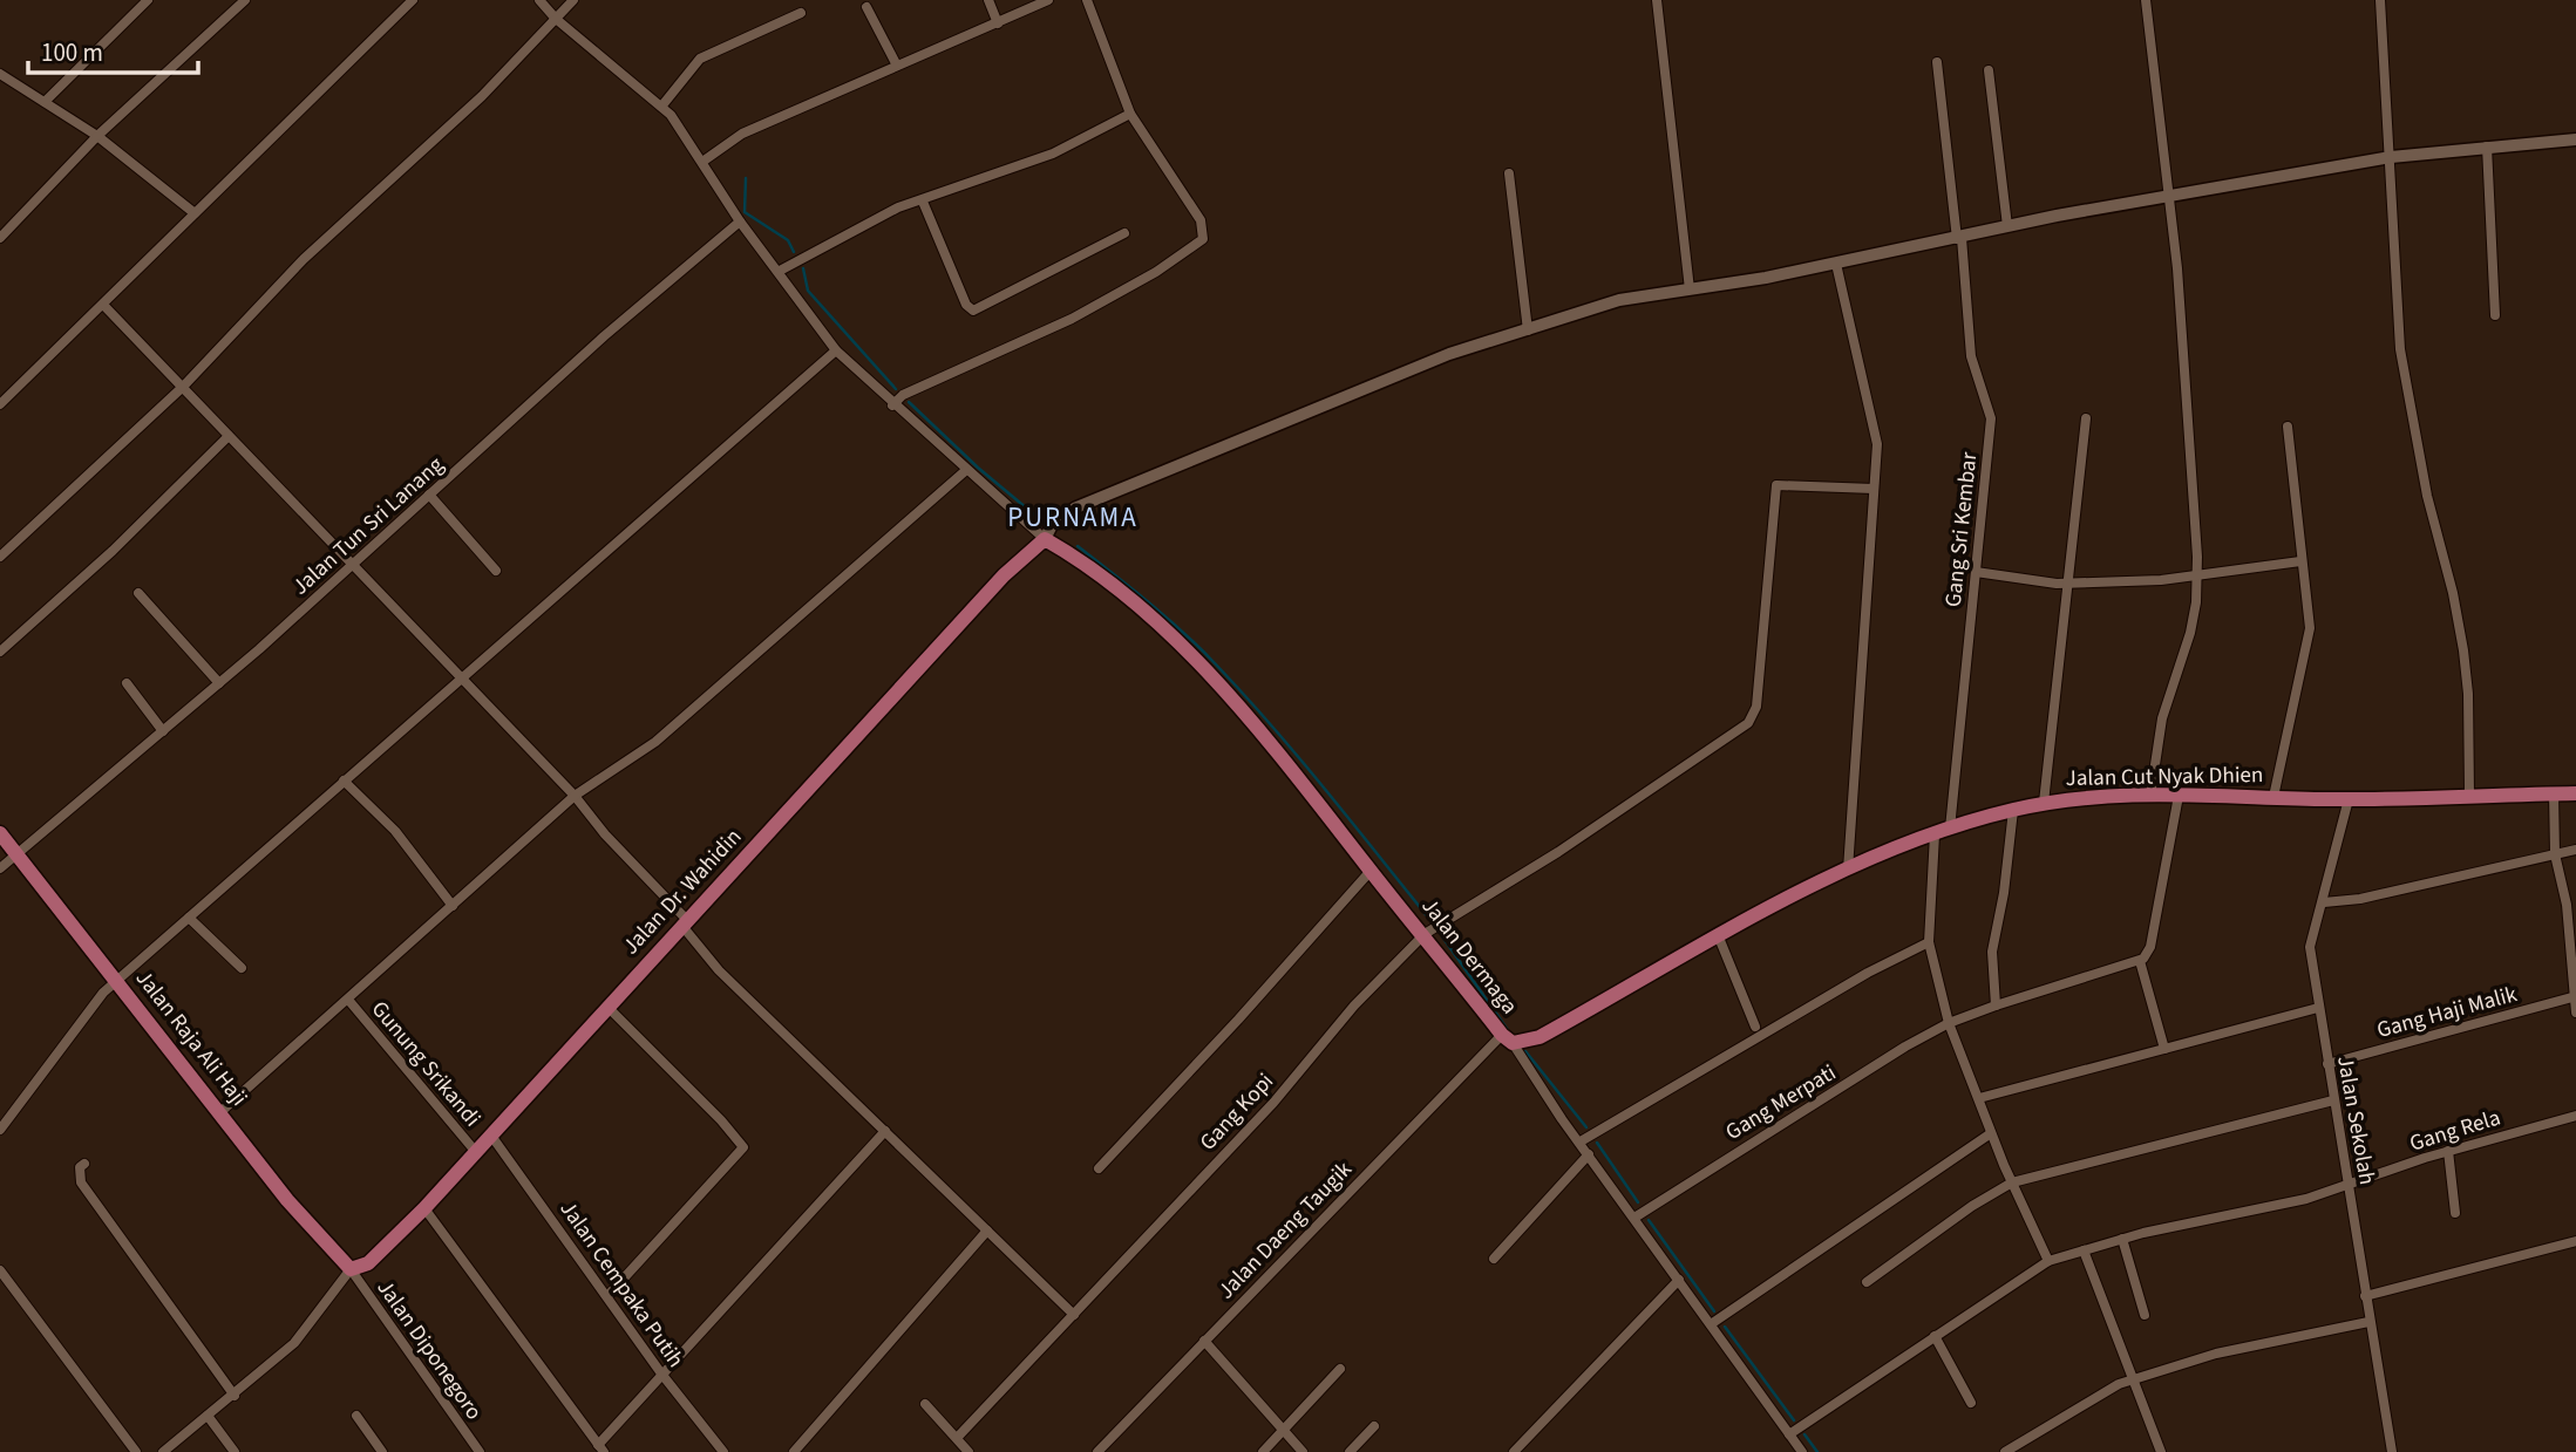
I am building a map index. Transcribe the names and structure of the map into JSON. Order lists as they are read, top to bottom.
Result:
{
  "streets": {
    "main road": [
      "Jalan Cut Nyak Dhien",
      "Jalan Dr. Wahidin",
      "Jalan Dermaga",
      "Jalan Raja Ali Haji"
    ],
    "street": [
      "Jalan Tun Sri Lanang",
      "Gang Sri Kembar",
      "Gang Haji Malik",
      "Gunung Srikandi",
      "Gang Merpati",
      "Gang Kopi",
      "Jalan Sekolah",
      "Gang Rela",
      "Jalan Daeng Taugik",
      "Jalan Cempaka Putih",
      "Jalan Diponegoro"
    ]
  },
  "crossings": [
    ["Jalan Tun Sri Lanang", "Jalan Raja Ali Haji"],
    ["Gang Sri Kembar", "Jalan Cut Nyak Dhien"],
    ["Gang Sri Kembar", "Gang Merpati"],
    ["Gang Sri Kembar", "Gang Rela"],
    ["Jalan Cut Nyak Dhien", "Jalan Dermaga"],
    ["Jalan Cut Nyak Dhien", "Jalan Sekolah"],
    ["Jalan Cut Nyak Dhien", "Jalan Daeng Taugik"],
    ["Jalan Dr. Wahidin", "Jalan Dermaga"],
    ["Jalan Dr. Wahidin", "Jalan Raja Ali Haji"],
    ["Jalan Dr. Wahidin", "Gunung Srikandi"],
    ["Jalan Dr. Wahidin", "Jalan Cempaka Putih"],
    ["Jalan Dr. Wahidin", "Jalan Diponegoro"],
    ["Jalan Dermaga", "Gang Merpati"],
    ["Jalan Dermaga", "Gang Kopi"],
    ["Jalan Dermaga", "Gang Rela"],
    ["Jalan Dermaga", "Jalan Daeng Taugik"],
    ["Gang Haji Malik", "Jalan Sekolah"],
    ["Jalan Raja Ali Haji", "Jalan Diponegoro"],
    ["Jalan Sekolah", "Gang Rela"]
  ],
  "districts": ["PURNAMA"],
  "scale_bar": "100 m"
}
